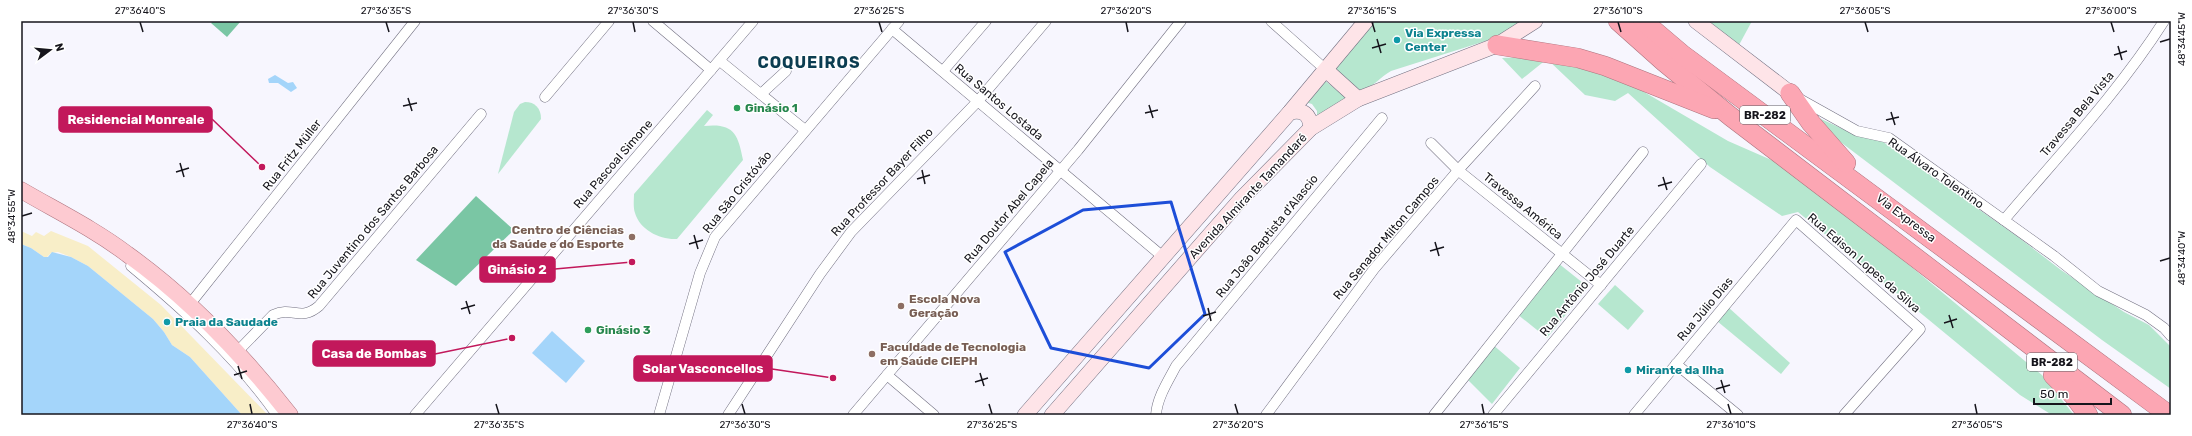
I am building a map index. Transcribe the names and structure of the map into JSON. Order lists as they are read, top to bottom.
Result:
{
  "streets": {
    "highway": ["BR-282", "Via Expressa"],
    "main road": ["Rua Álvaro Tolentino", "Avenida Almirante Tamandaré"],
    "street": [
      "Rua Santos Lostada",
      "Travessa Bela Vista",
      "Rua Fritz Müller",
      "Rua Pascoal Simone",
      "Rua Professor Bayer Filho",
      "Rua São Cristóvão",
      "Travessa América",
      "Rua Doutor Abel Capela",
      "Rua Juventino dos Santos Barbosa",
      "Rua João Baptista d'Alascio",
      "Rua Senador Milton Campos",
      "Rua Edison Lopes da Silva",
      "Rua Antônio José Duarte",
      "Rua Júlio Dias"
    ]
  },
  "crossings": [
    ["Rua Santos Lostada", "Rua Professor Bayer Filho"],
    ["Rua Santos Lostada", "Rua São Cristóvão"],
    ["Rua Santos Lostada", "Avenida Almirante Tamandaré"],
    ["Rua Santos Lostada", "Rua Doutor Abel Capela"],
    ["Travessa Bela Vista", "Rua Álvaro Tolentino"],
    ["Travessa América", "Rua Senador Milton Campos"],
    ["Travessa América", "Rua Antônio José Duarte"],
    ["Rua Edison Lopes da Silva", "Rua Júlio Dias"]
  ],
  "districts": ["COQUEIROS"],
  "places": [
    "Via Expressa Center",
    "Ginásio 1",
    "Residencial Monreale",
    "Centro de Ciências da Saúde e do Esporte",
    "Ginásio 2",
    "Escola Nova Geração",
    "Praia da Saudade",
    "Ginásio 3",
    "Casa de Bombas",
    "Faculdade de Tecnologia em Saúde CIEPH",
    "Mirante da Ilha",
    "Solar Vasconcellos"
  ],
  "scale_bar": "50 m",
  "north": "right",
  "coordinates": [
    "27°36'40\"S",
    "27°36'35\"S",
    "27°36'30\"S",
    "27°36'25\"S",
    "27°36'20\"S",
    "27°36'15\"S",
    "27°36'10\"S",
    "27°36'05\"S",
    "27°36'00\"S",
    "48°34'45\"W",
    "48°34'55\"W",
    "48°34'40\"W"
  ]
}
